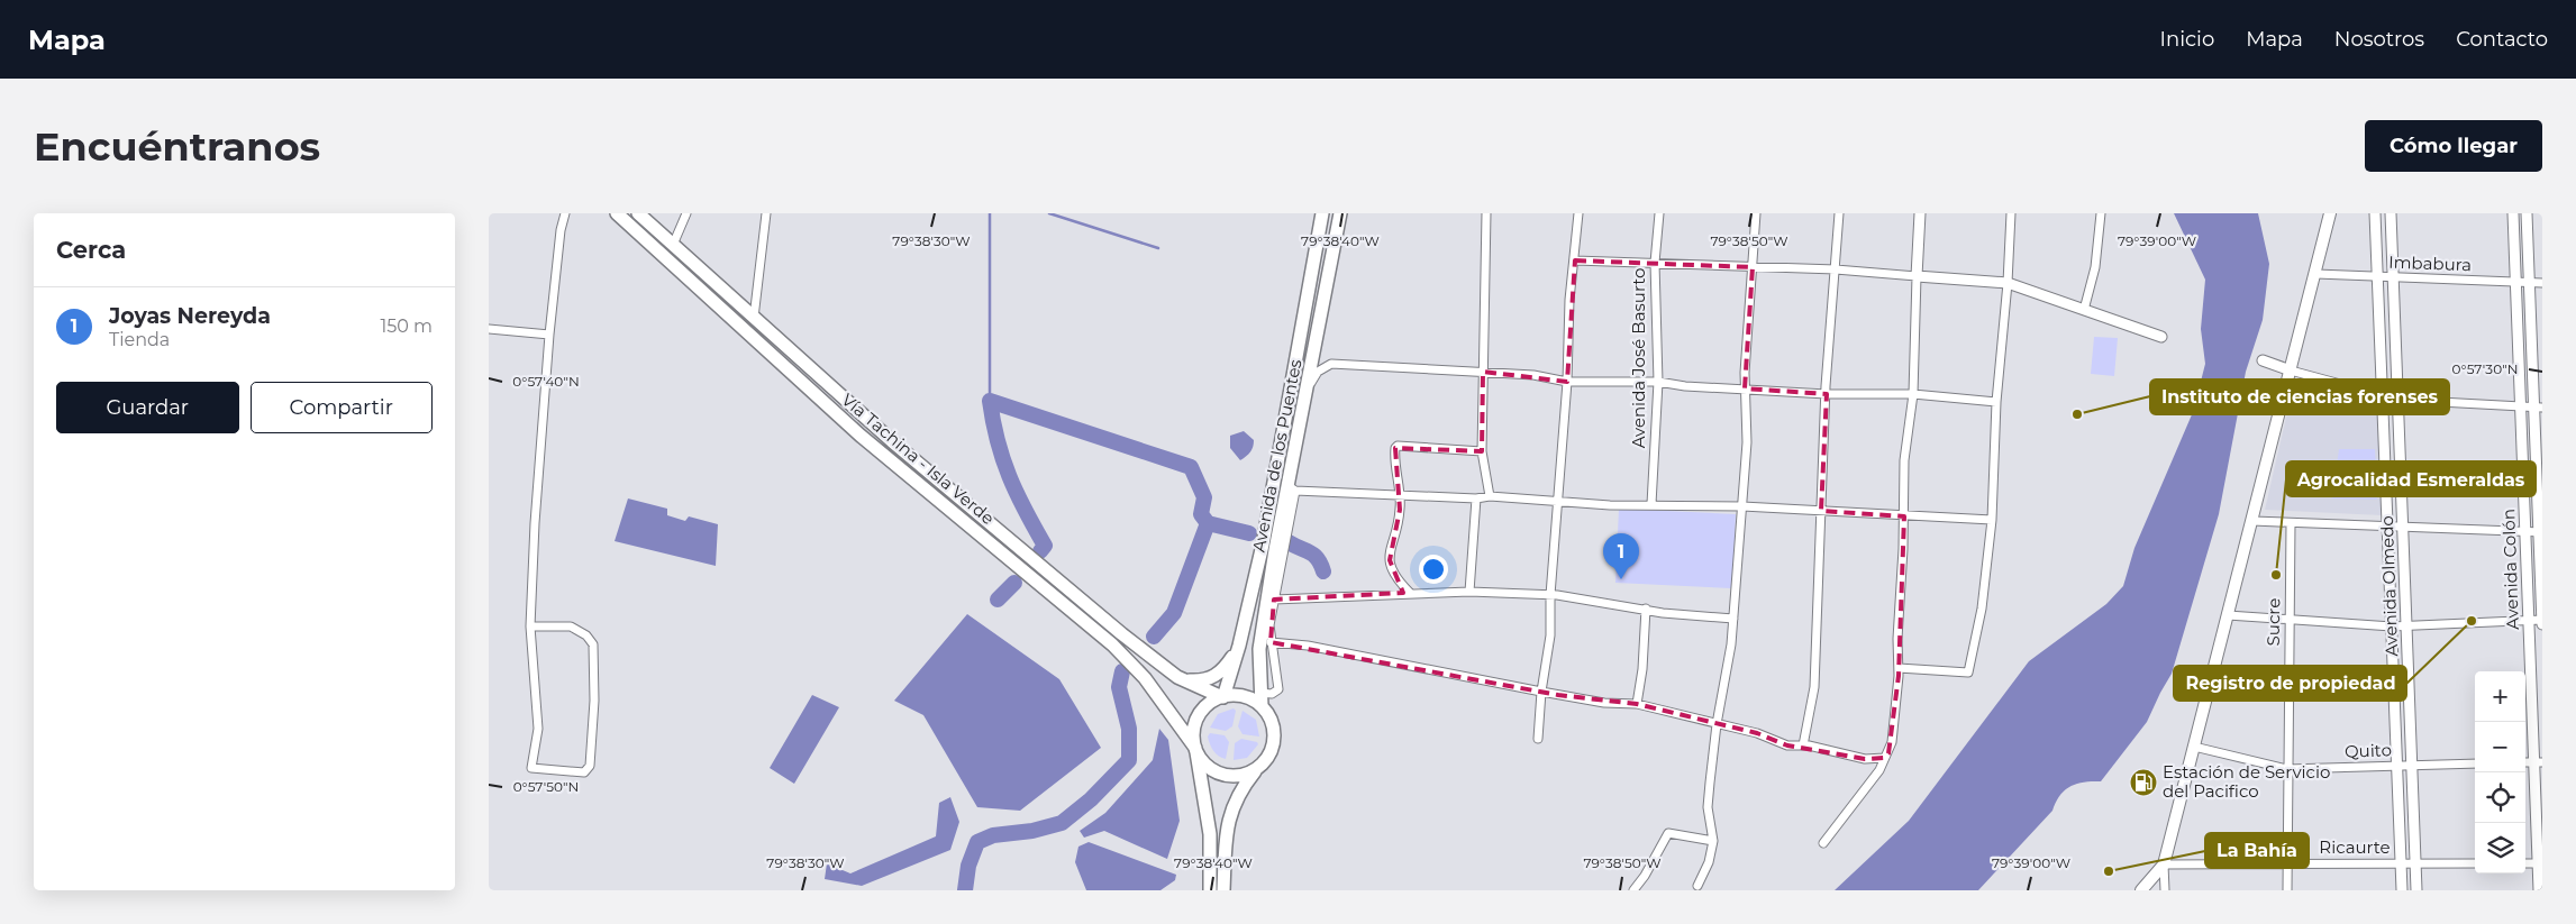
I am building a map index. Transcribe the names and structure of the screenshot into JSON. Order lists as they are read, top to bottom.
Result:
{
  "streets": {
    "main road": ["Avenida de los Puentes", "Vía Tachina - Isla Verde"],
    "street": [
      "Imbabura",
      "Avenida José Basurto",
      "Avenida Colón",
      "Avenida Olmedo",
      "Sucre",
      "Quito",
      "Ricaurte"
    ]
  },
  "crossings": [
    ["Imbabura", "Avenida Colón"],
    ["Imbabura", "Avenida Olmedo"],
    ["Avenida de los Puentes", "Vía Tachina - Isla Verde"],
    ["Avenida Olmedo", "Quito"],
    ["Avenida Olmedo", "Ricaurte"],
    ["Sucre", "Quito"],
    ["Sucre", "Ricaurte"]
  ],
  "places": {
    "other": [
      "Instituto de ciencias forenses",
      "Agrocalidad Esmeraldas",
      "Registro de propiedad",
      "La Bahía"
    ],
    "fuel station": ["Estación de Servicio del Pacifico"]
  },
  "page": {
    "header": "Mapa",
    "nav": [
      "Inicio",
      "Mapa",
      "Nosotros",
      "Contacto"
    ],
    "buttons": [
      "Cómo llegar",
      ["Guardar", "Compartir"]
    ],
    "title": "Encuéntranos",
    "heading": "Cerca",
    "list": [
      {
        "mark": "1",
        "name": "Joyas Nereyda",
        "note": "Tienda",
        "value": "150 m"
      }
    ],
    "pins": "1",
    "map_buttons": ["+", "−"]
  },
  "coordinates": [
    "79°38'30\"W",
    "79°38'40\"W",
    "79°38'50\"W",
    "79°39'00\"W",
    "0°57'30\"N",
    "0°57'40\"N",
    "0°57'50\"N"
  ]
}
